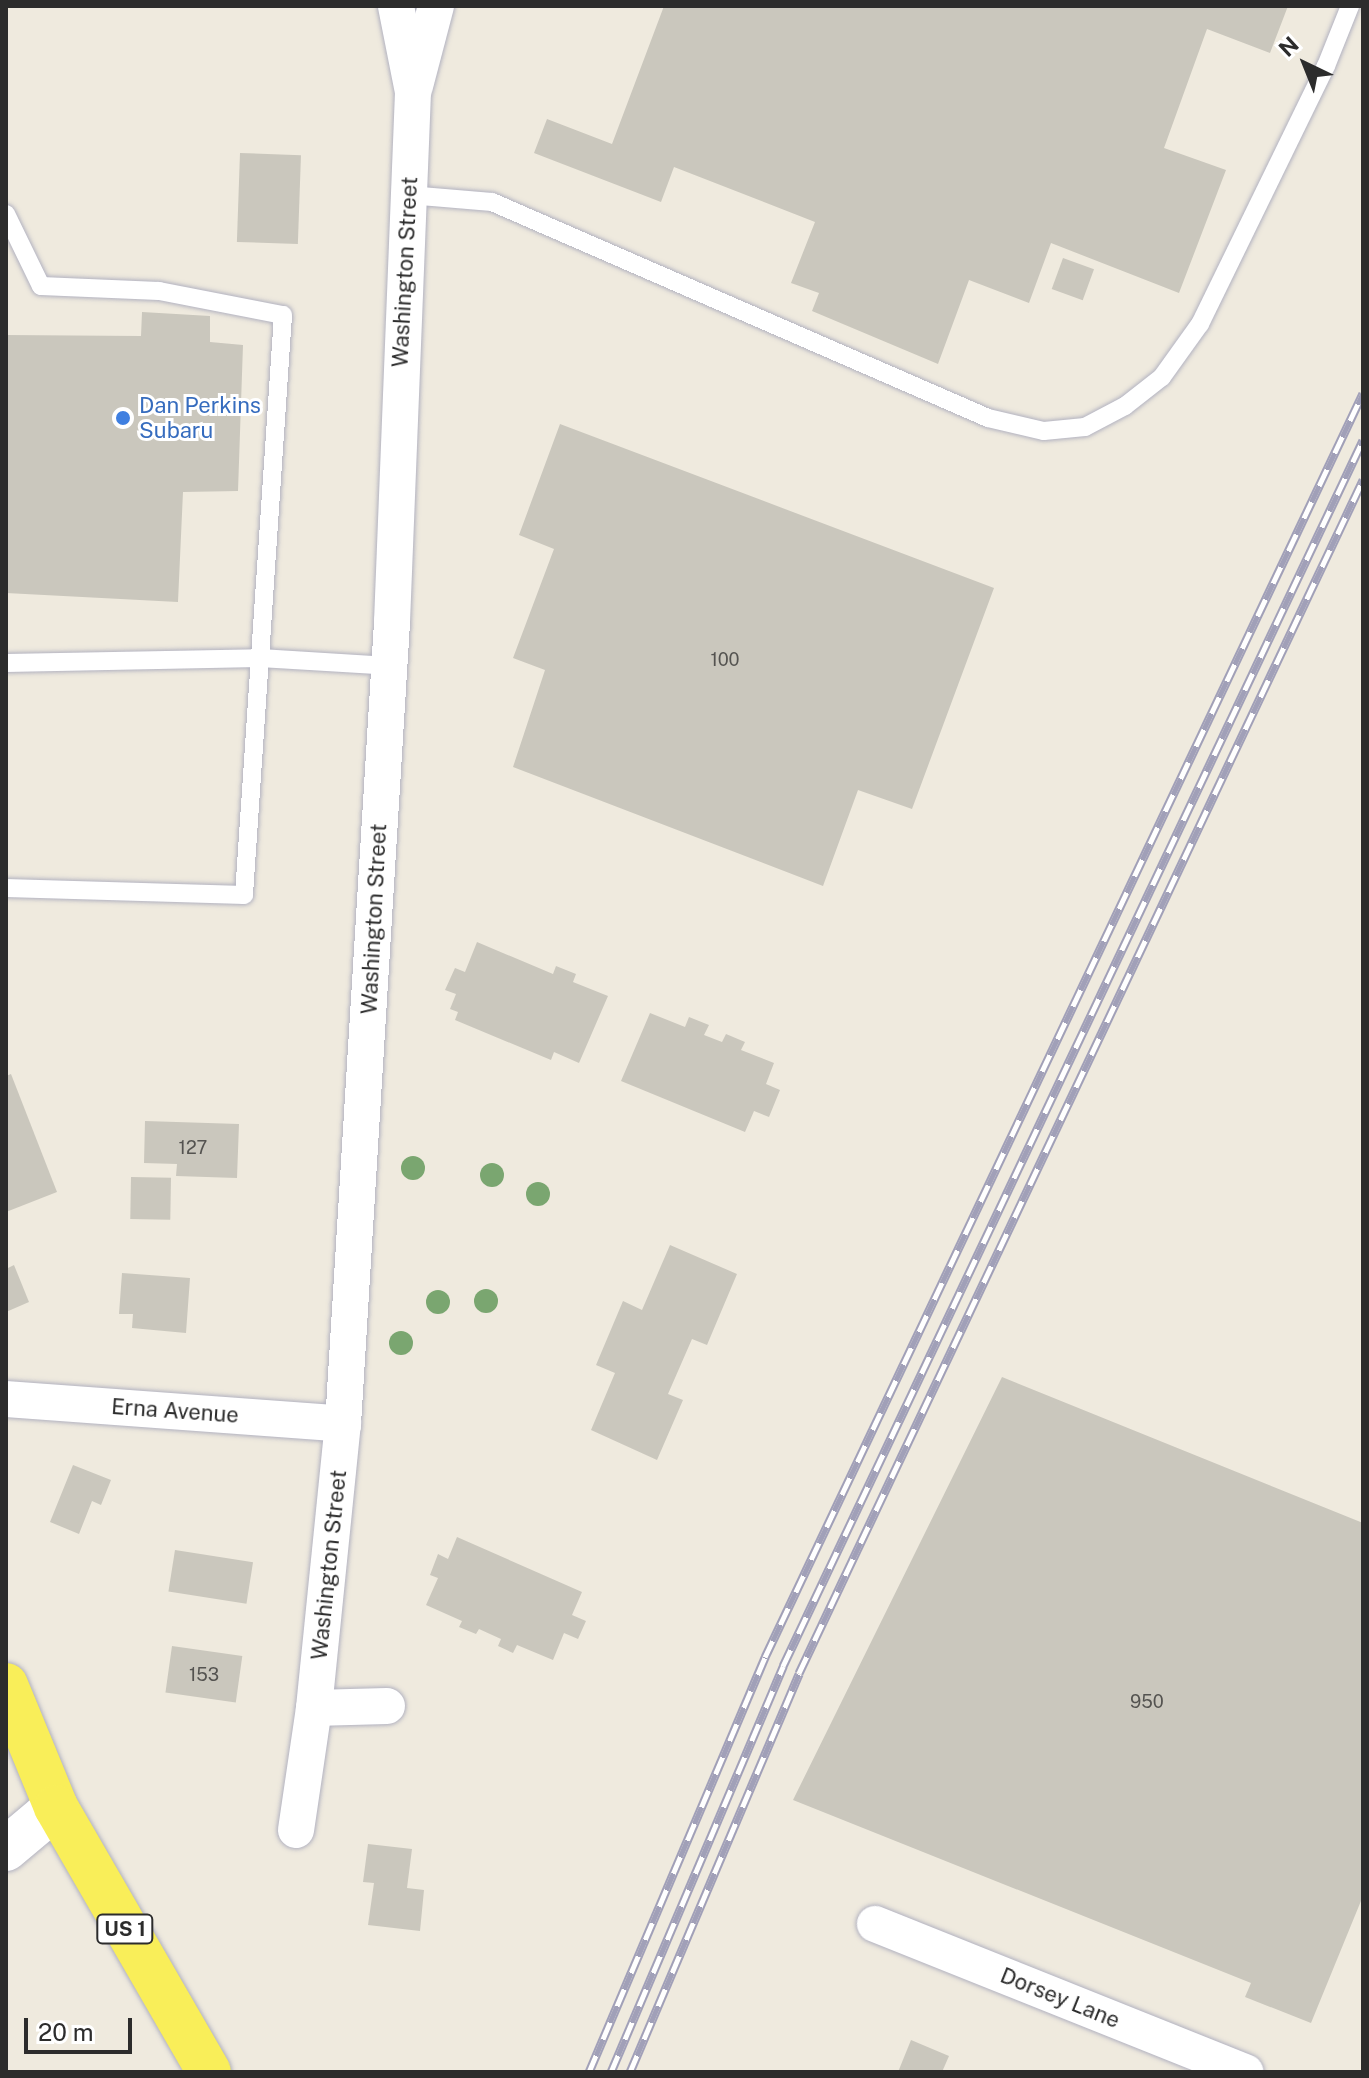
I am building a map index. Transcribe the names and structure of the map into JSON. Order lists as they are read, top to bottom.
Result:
{
  "streets": {
    "main road": ["US 1"],
    "street": ["Washington Street", "Erna Avenue", "Dorsey Lane"]
  },
  "crossings": [
    ["Washington Street", "Erna Avenue"]
  ],
  "places": ["Dan Perkins Subaru"],
  "house_numbers": [
    "100",
    "127",
    "153",
    "950"
  ],
  "scale_bar": "20 m",
  "north": "top left"
}
